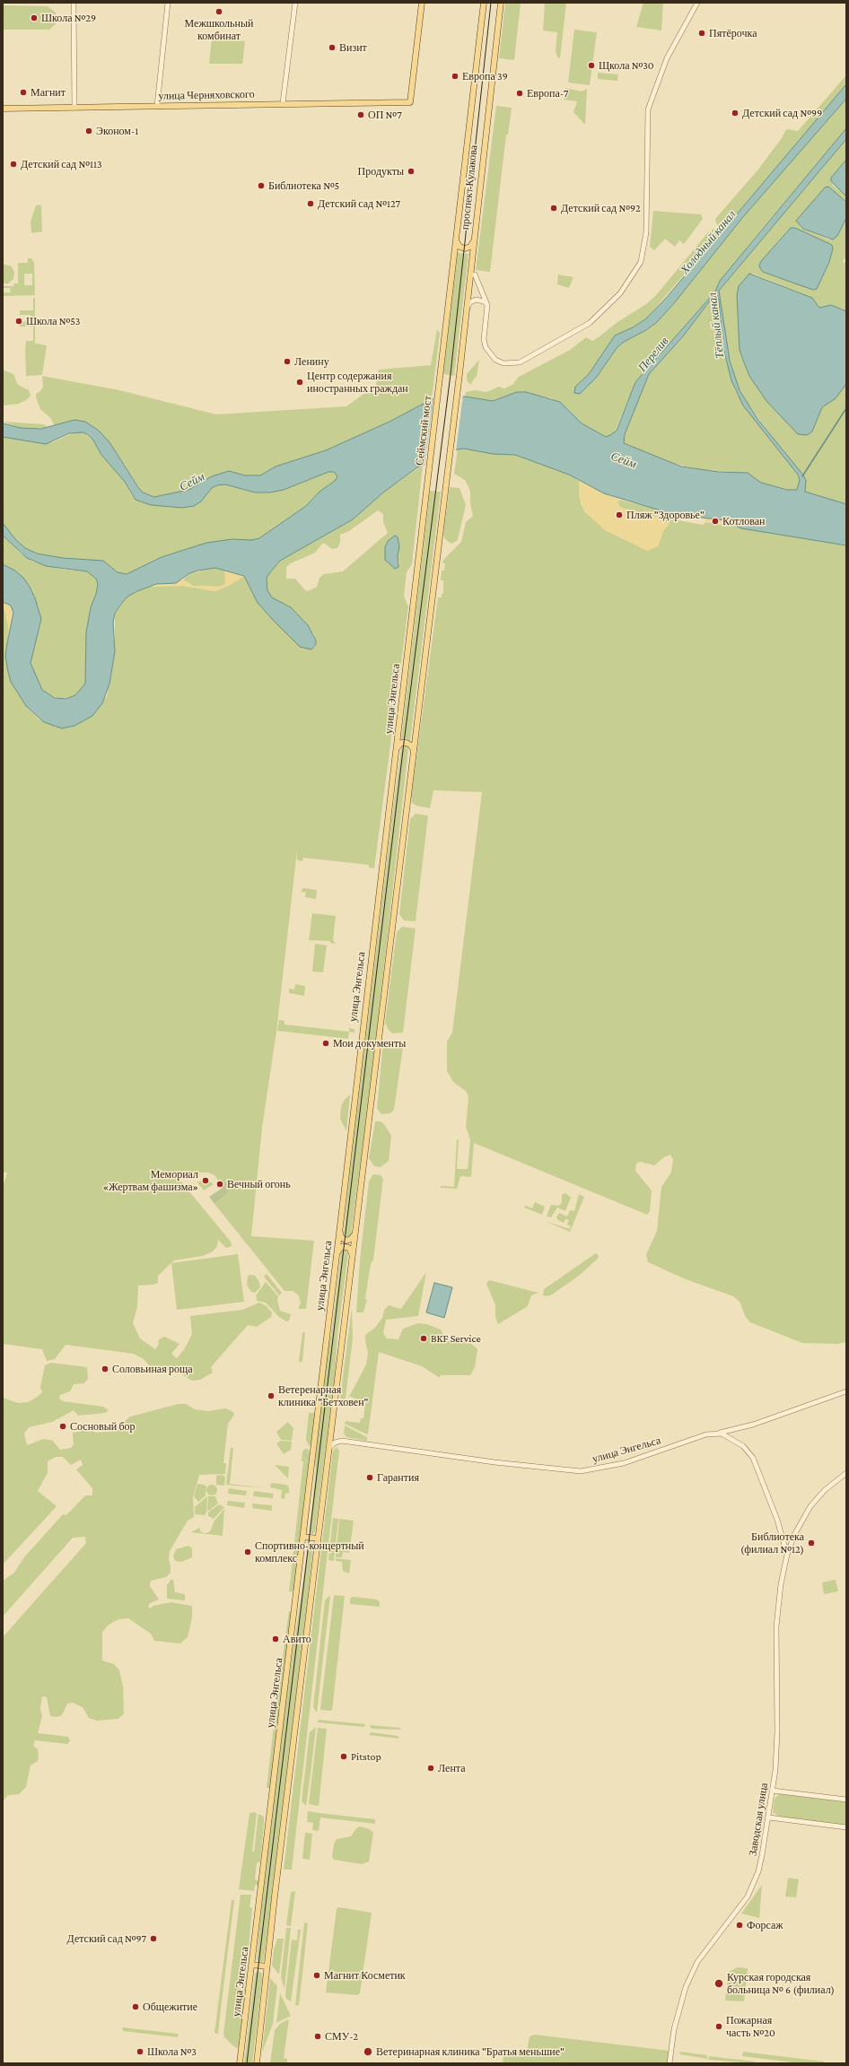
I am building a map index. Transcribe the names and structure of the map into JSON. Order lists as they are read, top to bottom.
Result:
{
  "streets": {
    "main road": [
      "улица Черняховского",
      "проспект Кулакова",
      "Сеймский мост",
      "улица Энгельса"
    ],
    "street": ["Заводская улица"]
  },
  "crossings": [
    ["проспект Кулакова", "Сеймский мост"],
    ["Сеймский мост", "улица Энгельса"],
    ["улица Энгельса", "Заводская улица"]
  ],
  "water": [
    "Холодный канал",
    "Тёплый канал",
    "Перелив",
    "Сейм"
  ],
  "places": [
    "Межшкольный комбинат",
    "Школа №29",
    "Пятёрочка",
    "Визит",
    "Щкола №30",
    "Европа 39",
    "Магнит",
    "Европа-7",
    "Детский сад №99",
    "ОП №7",
    "Эконом-1",
    "Детский сад №113",
    "Продукты",
    "Библиотека №5",
    "Детский сад №127",
    "Детский сад №92",
    "Школа №53",
    "Ленину",
    "Центр содержания иностранных граждан",
    "Пляж \"Здоровье\"",
    "Котлован",
    "Мои документы",
    "Мемориал «Жертвам фашизма»",
    "Вечный огонь",
    "BKF Service",
    "Соловьиная роща",
    "Ветеренарная клиника \"Бетховен\"",
    "Сосновый бор",
    "Гарантия",
    "Библиотека (филиал №12)",
    "Спортивно-концертный комплекс",
    "Авито",
    "Pitstop",
    "Лента",
    "Форсаж",
    "Детский сад №97",
    "Магнит Косметик",
    "Курская городская больница № 6 (филиал)",
    "Общежитие",
    "Пожарная часть №20",
    "СМУ-2",
    "Школа №3",
    "Ветеринарная клиника \"Братья меньшие\""
  ]
}
